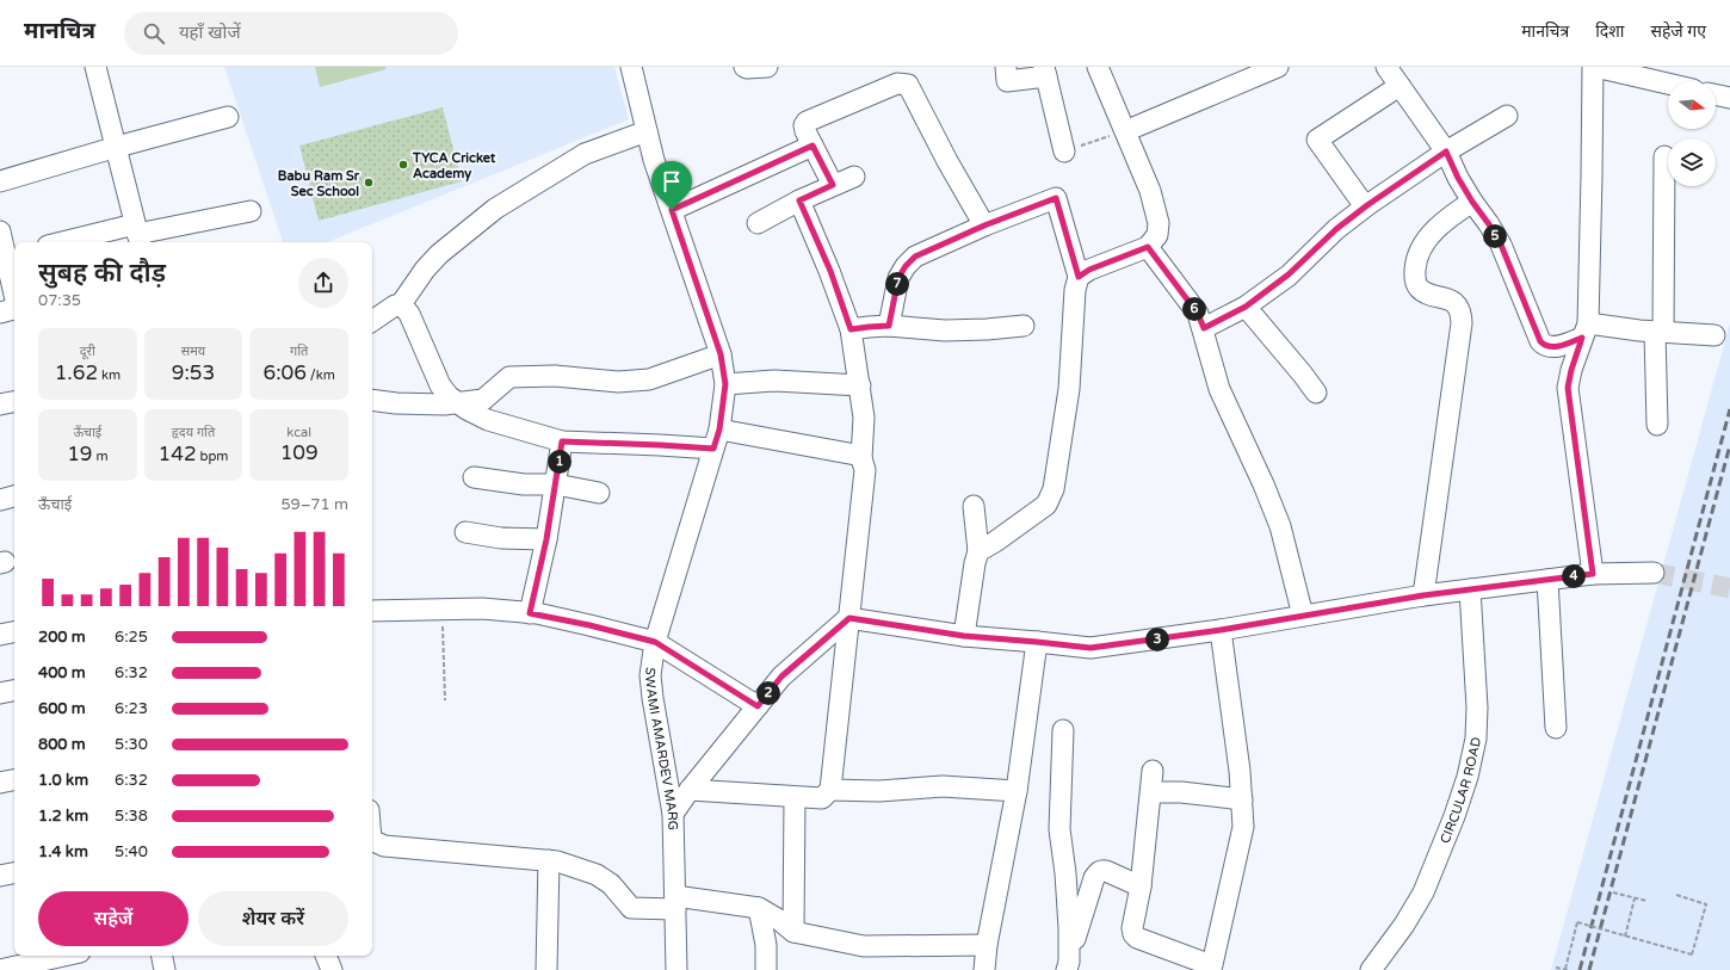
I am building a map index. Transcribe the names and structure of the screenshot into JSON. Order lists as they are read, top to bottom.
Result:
{
  "streets": {
    "street": ["SWAMI AMARDEV MARG", "CIRCULAR ROAD"]
  },
  "places": ["TYCA Cricket Academy", "Babu Ram Sr Sec School"],
  "north": "right",
  "page": {
    "header": "मानचित्र",
    "search": "यहाँ खोजें",
    "nav": ["मानचित्र", "दिशा", "सहेजे गए"],
    "pins": [
      "5",
      "7",
      "6",
      "1",
      "4",
      "3",
      "2"
    ],
    "heading": ["सुबह की दौड़", "07:35"],
    "stats": [
      ["दूरी", "1.62 km"],
      ["समय", "9:53"],
      ["गति", "6:06 /km"],
      ["ऊँचाई", "19 m"],
      ["हृदय गति", "142 bpm"],
      ["kcal", "109"]
    ],
    "chart": ["ऊँचाई", "59–71 m"],
    "list": [
      {
        "name": "200 m",
        "note": "6:25"
      },
      {
        "name": "400 m",
        "note": "6:32"
      },
      {
        "name": "600 m",
        "note": "6:23"
      },
      {
        "name": "800 m",
        "note": "5:30"
      },
      {
        "name": "1.0 km",
        "note": "6:32"
      },
      {
        "name": "1.2 km",
        "note": "5:38"
      },
      {
        "name": "1.4 km",
        "note": "5:40"
      }
    ],
    "buttons": ["सहेजें", "शेयर करें"]
  }
}
